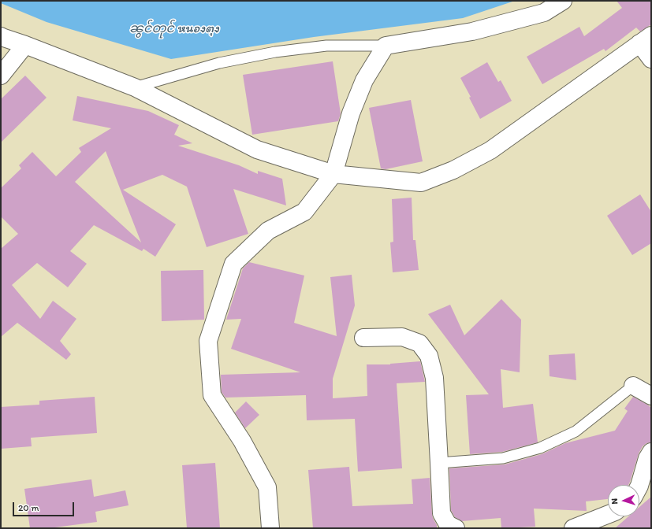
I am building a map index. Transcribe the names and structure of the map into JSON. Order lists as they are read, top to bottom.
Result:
{
  "water": ["ၼွင်တုင် หนองตุง"],
  "scale_bar": "20 m",
  "north": "left"
}
